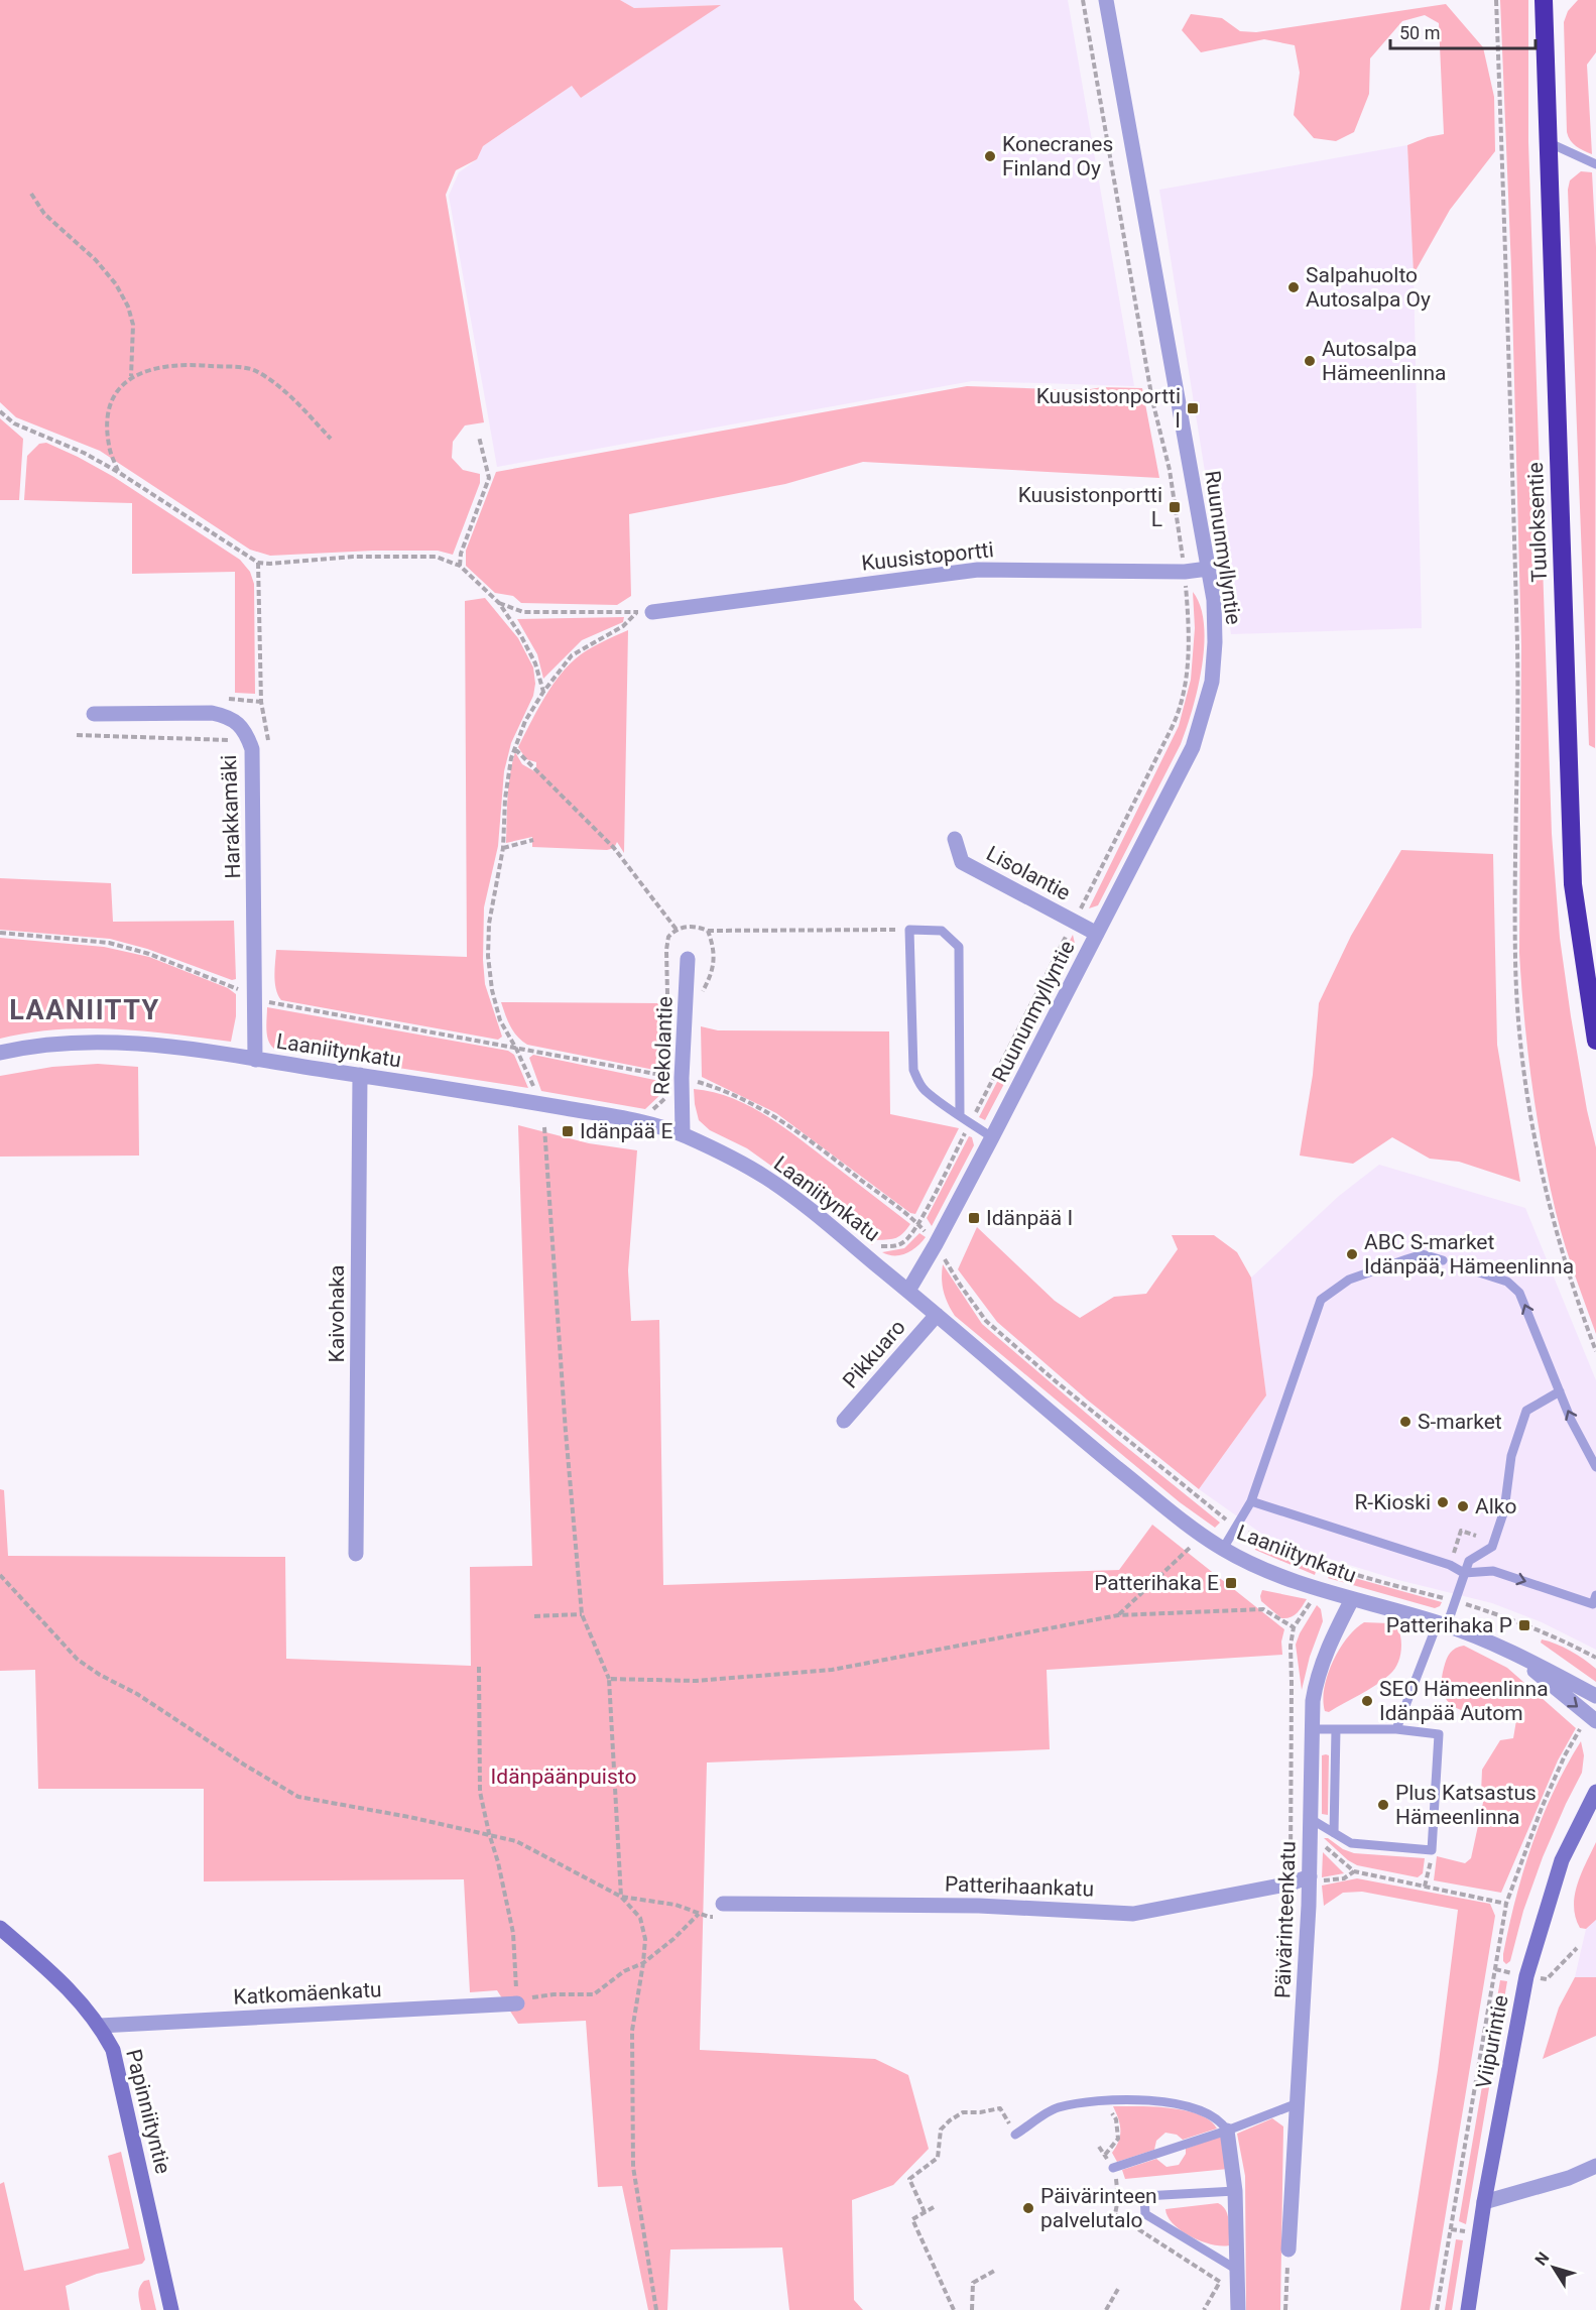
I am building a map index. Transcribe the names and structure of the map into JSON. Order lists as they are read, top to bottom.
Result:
{
  "streets": {
    "highway": ["Tuuloksentie"],
    "main road": ["Viipurintie", "Papinniityntie"],
    "street": [
      "Ruununmyllyntie",
      "Kuusistoportti",
      "Harakkamäki",
      "Lisolantie",
      "Rekolantie",
      "Laaniitynkatu",
      "Kaivohaka",
      "Pikkuaro",
      "Patterihaankatu",
      "Päivärinteenkatu",
      "Katkomäenkatu"
    ]
  },
  "crossings": [
    ["Ruununmyllyntie", "Kuusistoportti"],
    ["Ruununmyllyntie", "Lisolantie"],
    ["Ruununmyllyntie", "Laaniitynkatu"],
    ["Harakkamäki", "Laaniitynkatu"],
    ["Rekolantie", "Laaniitynkatu"],
    ["Laaniitynkatu", "Kaivohaka"],
    ["Laaniitynkatu", "Pikkuaro"],
    ["Laaniitynkatu", "Päivärinteenkatu"],
    ["Patterihaankatu", "Päivärinteenkatu"],
    ["Katkomäenkatu", "Papinniityntie"]
  ],
  "districts": ["LAANIITTY"],
  "parks": ["Idänpäänpuisto"],
  "places": {
    "other": [
      "Konecranes Finland Oy",
      "Salpahuolto Autosalpa Oy",
      "Autosalpa Hämeenlinna",
      "ABC S-market Idänpää, Hämeenlinna",
      "S-market",
      "R-Kioski",
      "Alko",
      "SEO Hämeenlinna Idänpää Autom",
      "Plus Katsastus Hämeenlinna",
      "Päivärinteen palvelutalo"
    ],
    "transit": [
      "Kuusistonportti I",
      "Kuusistonportti L",
      "Idänpää E",
      "Idänpää I",
      "Patterihaka E",
      "Patterihaka P"
    ]
  },
  "scale_bar": "50 m",
  "north": "top left"
}
